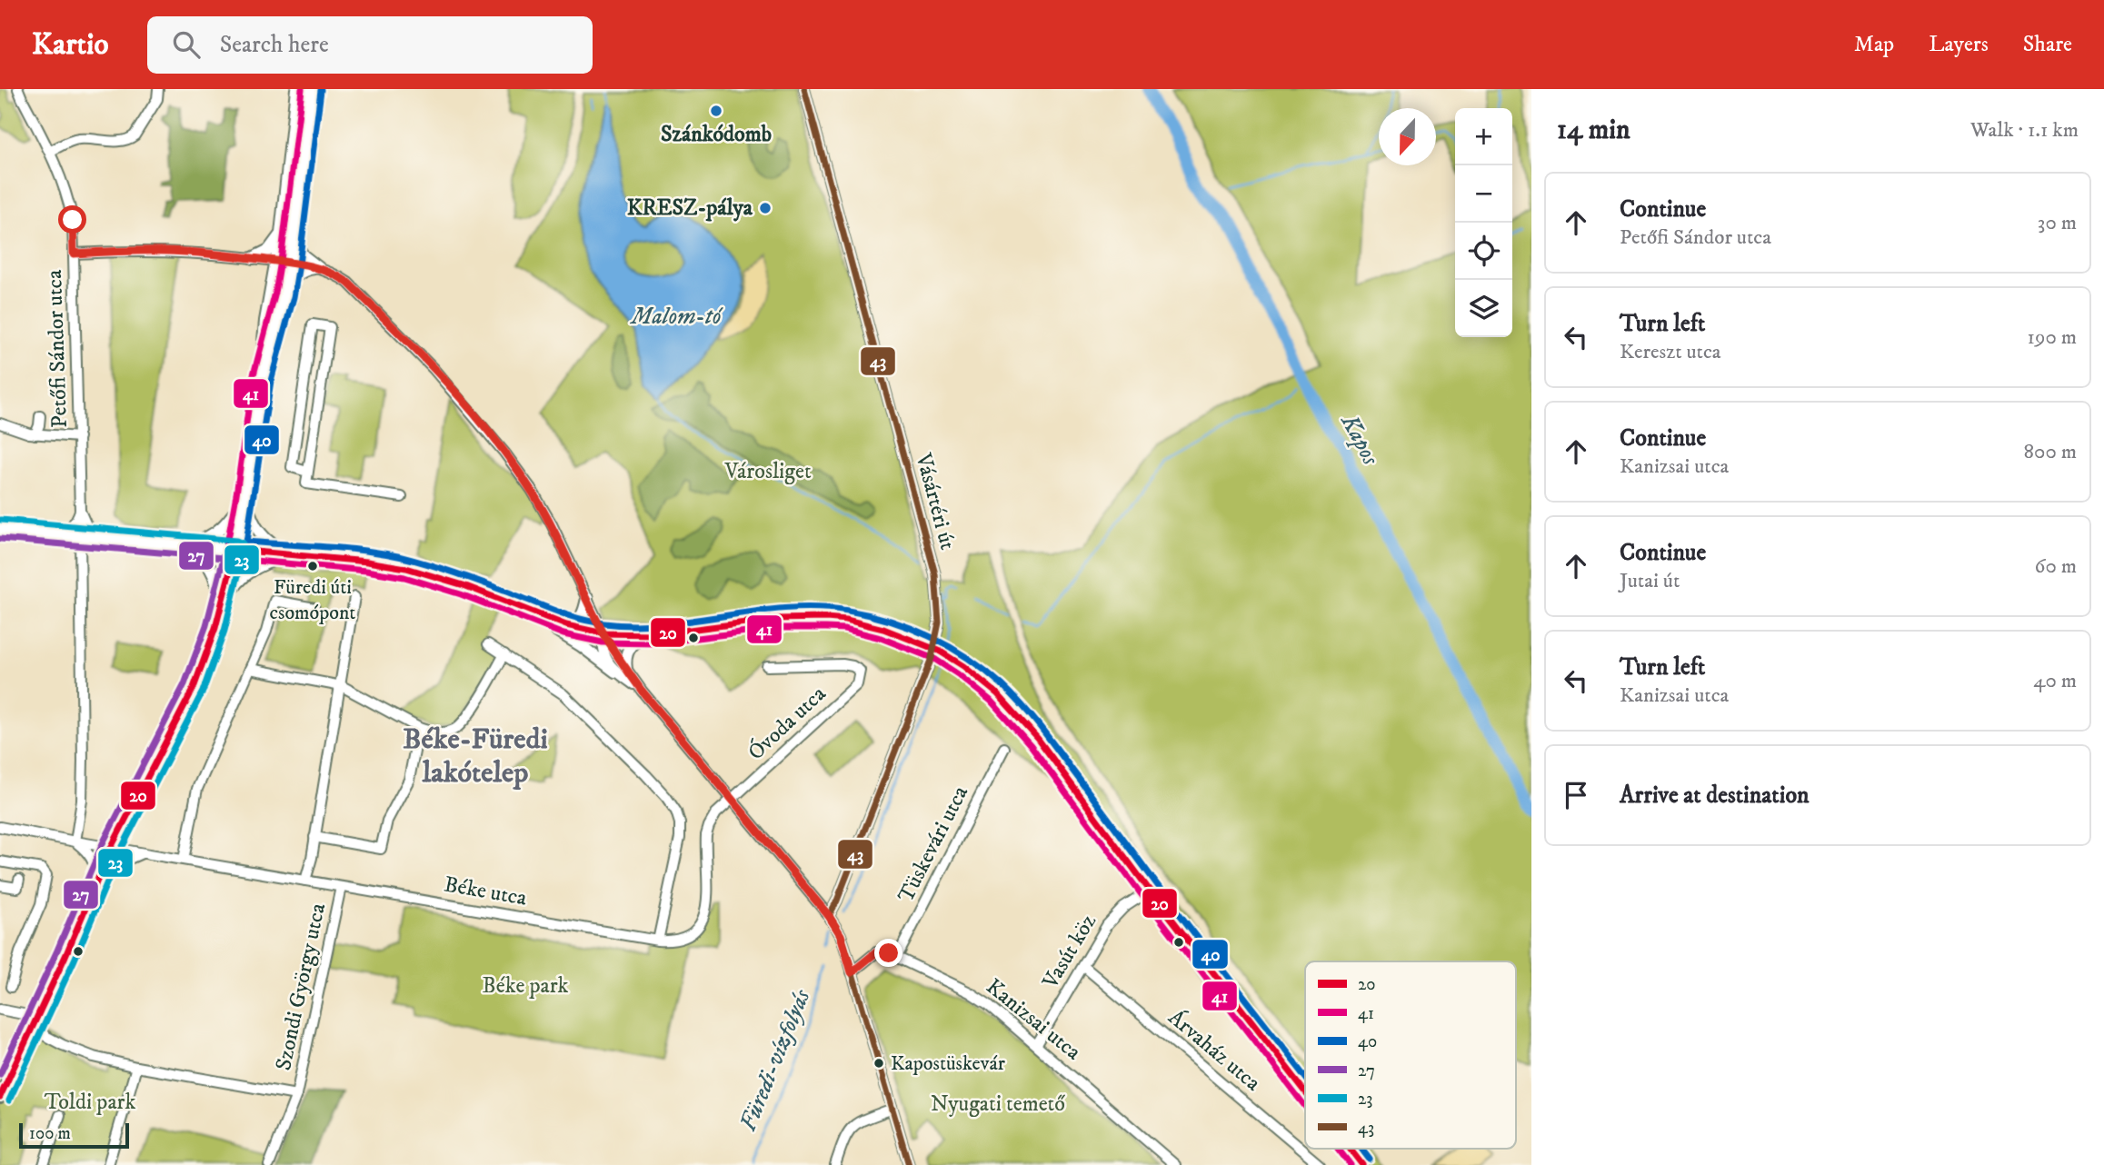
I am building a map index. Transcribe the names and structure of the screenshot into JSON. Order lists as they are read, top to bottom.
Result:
{
  "streets": {
    "street": [
      "Petőfi Sándor utca",
      "Vásártéri út",
      "Óvoda utca",
      "Tüskevári utca",
      "Béke utca",
      "Vasút köz",
      "Szondi György utca",
      "Kanizsai utca",
      "Árvaház utca"
    ]
  },
  "crossings": [
    ["Óvoda utca", "Béke utca"],
    ["Tüskevári utca", "Kanizsai utca"],
    ["Béke utca", "Szondi György utca"],
    ["Vasút köz", "Kanizsai utca"],
    ["Vasút köz", "Árvaház utca"]
  ],
  "districts": ["Béke-Füredi lakótelep"],
  "water": ["Malom-tó", "Kapos", "Füredi-vízfolyás"],
  "parks": [
    "Városliget",
    "Béke park",
    "Toldi park",
    "Nyugati temető"
  ],
  "places": [
    "Szánkódomb",
    "KRESZ-pálya",
    "Füredi úti csomópont",
    "Kapostüskevár"
  ],
  "lines": [
    "transit line 41",
    "transit line 43",
    "transit line 40",
    "transit line 23",
    "transit line 27",
    "transit line 20"
  ],
  "legend": [
    "20",
    "41",
    "40",
    "27",
    "23",
    "43"
  ],
  "scale_bar": "100 m",
  "north": "bottom",
  "page": {
    "header": "Kartio",
    "search": "Search here",
    "nav": ["Map", "Layers", "Share"],
    "heading": ["14 min", "Walk · 1.1 km"],
    "map_buttons": ["+", "−"],
    "list": [
      ["Continue", "Petőfi Sándor utca", "30 m"],
      ["Turn left", "Kereszt utca", "190 m"],
      ["Continue", "Kanizsai utca", "800 m"],
      ["Continue", "Jutai út", "60 m"],
      ["Turn left", "Kanizsai utca", "40 m"],
      "Arrive at destination"
    ],
    "scale": "100 m"
  }
}
